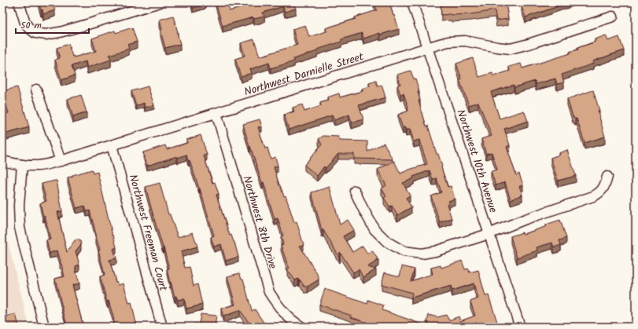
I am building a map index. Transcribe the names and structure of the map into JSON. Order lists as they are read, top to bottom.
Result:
{
  "streets": {
    "street": [
      "Northwest Darnielle Street",
      "Northwest 10th Avenue",
      "Northwest 8th Drive",
      "Northwest Freeman Court"
    ]
  },
  "crossings": [
    ["Northwest Darnielle Street", "Northwest 10th Avenue"],
    ["Northwest Darnielle Street", "Northwest 8th Drive"],
    ["Northwest Darnielle Street", "Northwest Freeman Court"]
  ],
  "scale_bar": "50 m"
}
